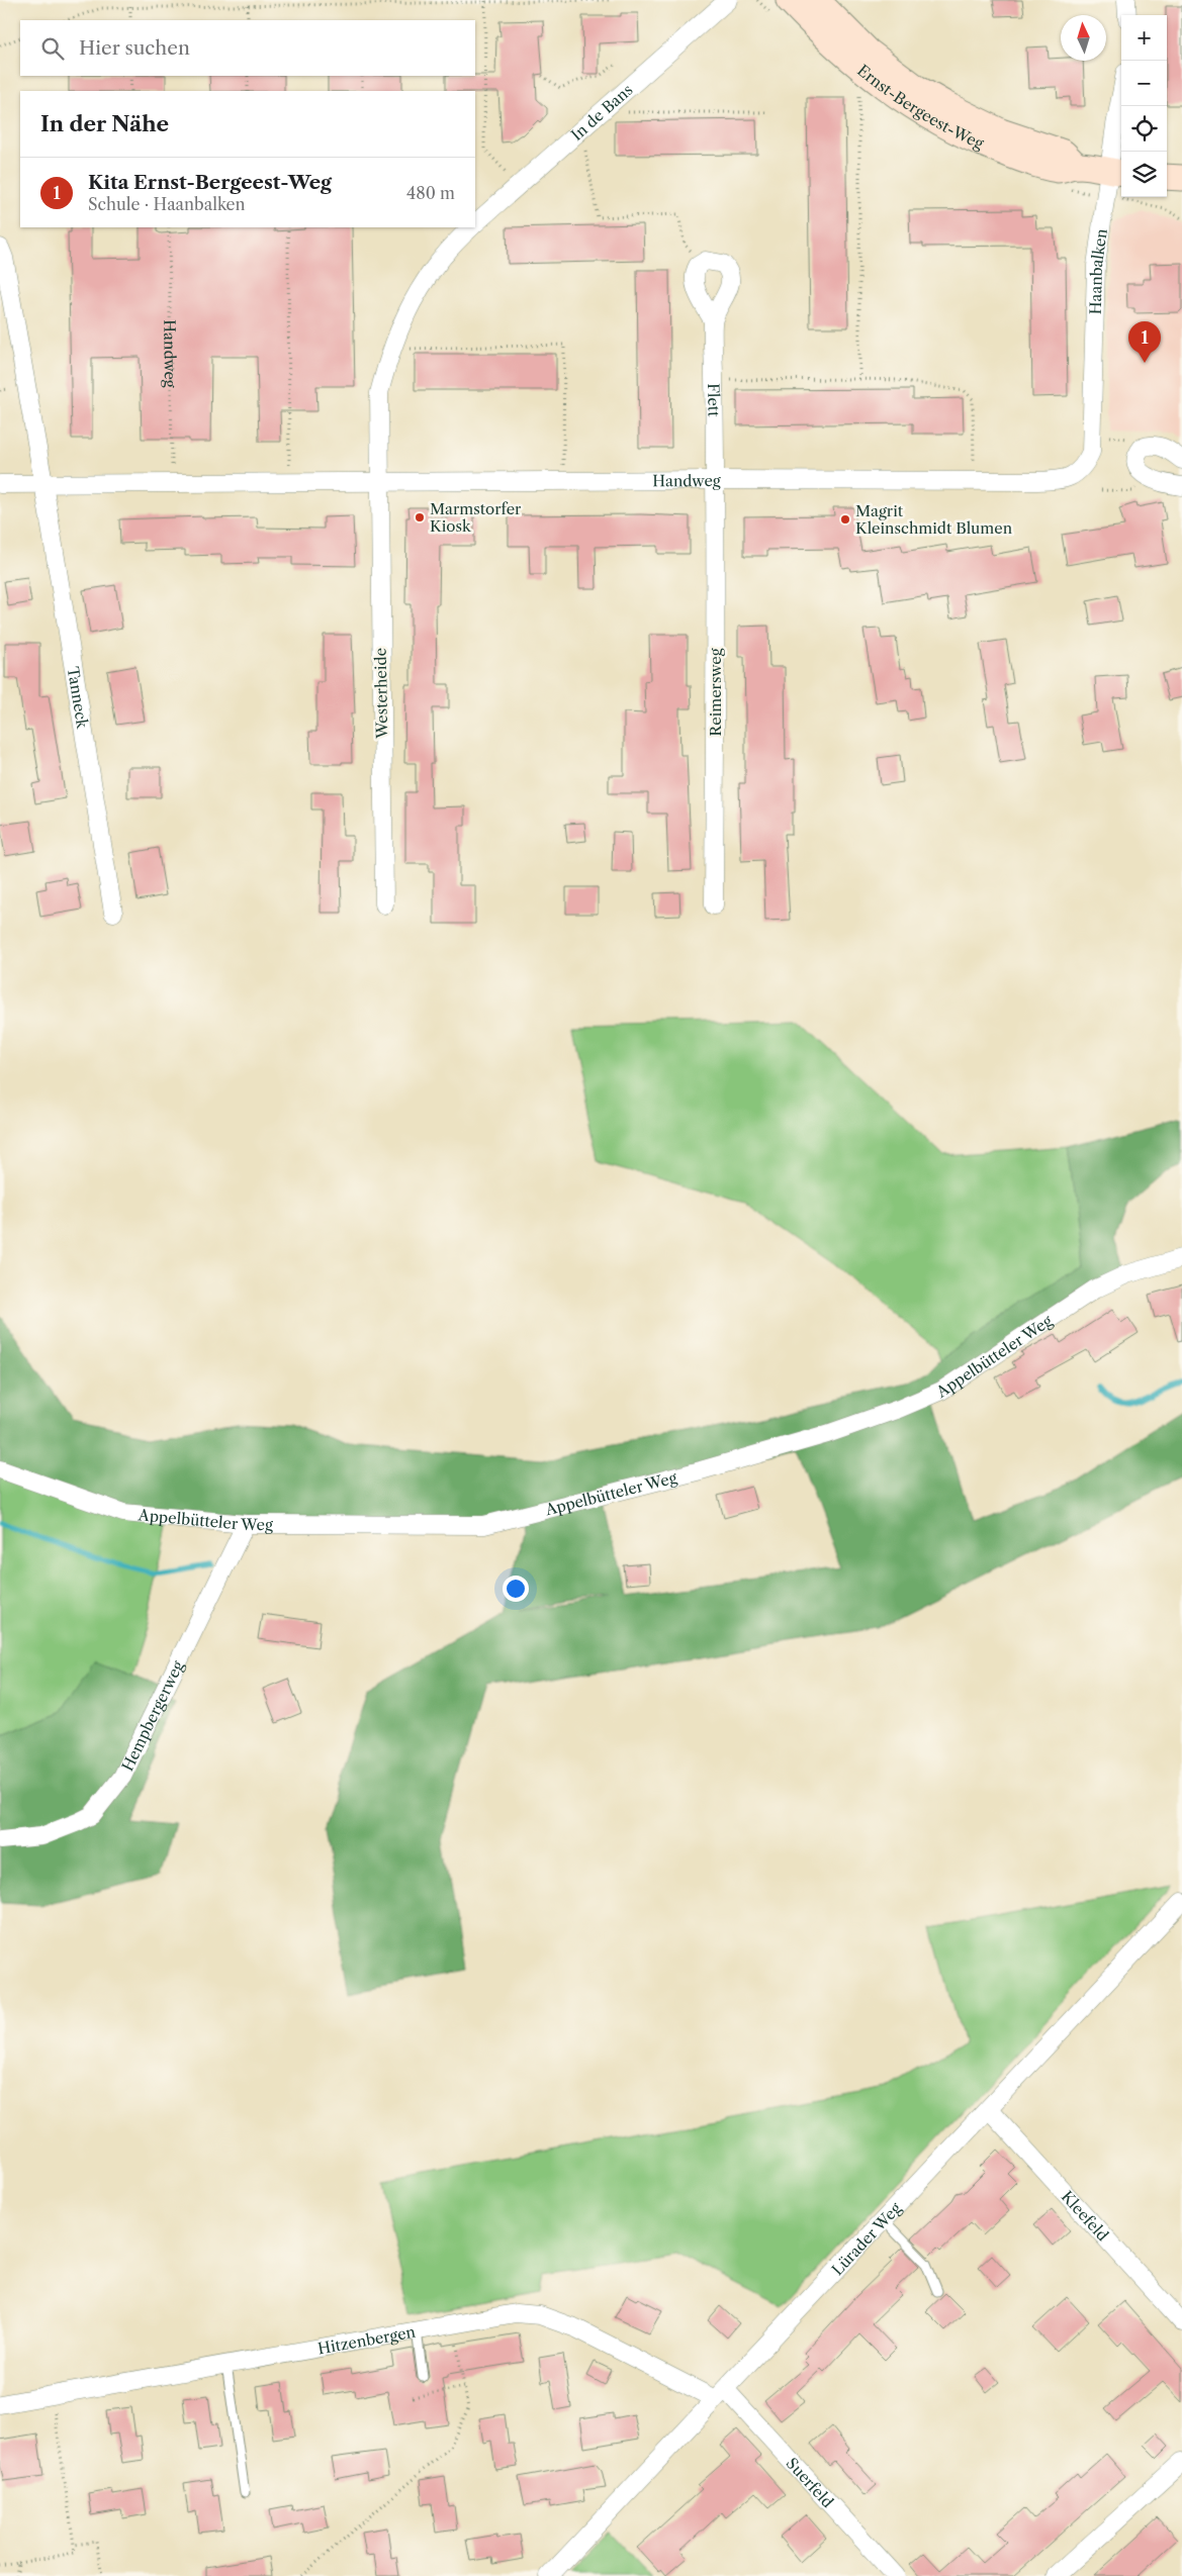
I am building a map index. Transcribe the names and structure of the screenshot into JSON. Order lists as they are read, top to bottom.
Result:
{
  "streets": {
    "street": [
      "Ernst-Bergeest-Weg",
      "In de Bans",
      "Haanbalken",
      "Handweg",
      "Flett",
      "Reimersweg",
      "Westerheide",
      "Tanneck",
      "Appelbütteler Weg",
      "Hempbergerweg",
      "Kleefeld",
      "Lürader Weg",
      "Hitzenbergen",
      "Suerfeld"
    ]
  },
  "crossings": [
    ["Ernst-Bergeest-Weg", "Haanbalken"],
    ["In de Bans", "Handweg"],
    ["In de Bans", "Westerheide"],
    ["Haanbalken", "Handweg"],
    ["Handweg", "Flett"],
    ["Handweg", "Reimersweg"],
    ["Handweg", "Westerheide"],
    ["Handweg", "Tanneck"],
    ["Flett", "Reimersweg"],
    ["Appelbütteler Weg", "Hempbergerweg"],
    ["Kleefeld", "Lürader Weg"],
    ["Lürader Weg", "Hitzenbergen"],
    ["Lürader Weg", "Suerfeld"],
    ["Hitzenbergen", "Suerfeld"]
  ],
  "places": ["Marmstorfer Kiosk", "Magrit Kleinschmidt Blumen"],
  "north": "top",
  "page": {
    "map_buttons": ["+", "−"],
    "search": "Hier suchen",
    "heading": "In der Nähe",
    "list": [
      {
        "mark": "1",
        "name": "Kita Ernst-Bergeest-Weg",
        "note": "Schule · Haanbalken",
        "value": "480 m"
      }
    ],
    "pins": "1"
  }
}
